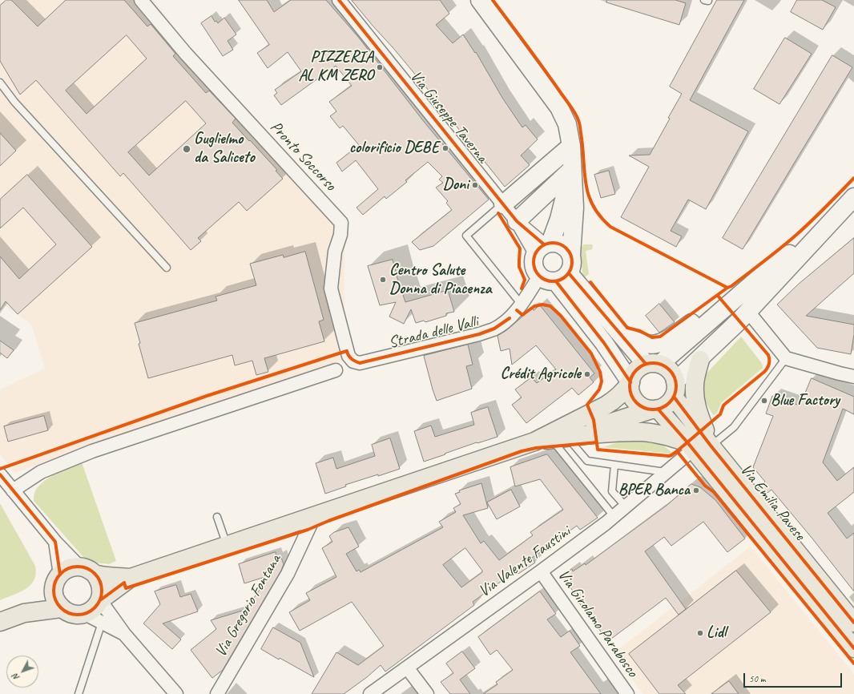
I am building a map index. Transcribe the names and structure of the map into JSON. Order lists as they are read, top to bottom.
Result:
{
  "streets": {
    "main road": ["Via Emilia Pavese"],
    "street": [
      "Via Giuseppe Taverna",
      "Pronto Soccorso",
      "Strada delle Valli",
      "Via Valente Faustini",
      "Via Gregorio Fontana",
      "Via Girolamo Parabosco"
    ]
  },
  "crossings": [
    ["Via Giuseppe Taverna", "Strada delle Valli"],
    ["Pronto Soccorso", "Strada delle Valli"],
    ["Via Emilia Pavese", "Via Valente Faustini"],
    ["Via Valente Faustini", "Via Girolamo Parabosco"]
  ],
  "places": [
    "PIZZERIA AL KM ZERO",
    "colorificio DEBE",
    "Guglielmo da Saliceto",
    "Doni",
    "Centro Salute Donna di Piacenza",
    "Crédit Agricole",
    "Blue Factory",
    "BPER Banca",
    "Lidl"
  ],
  "scale_bar": "50 m",
  "north": "bottom left"
}
